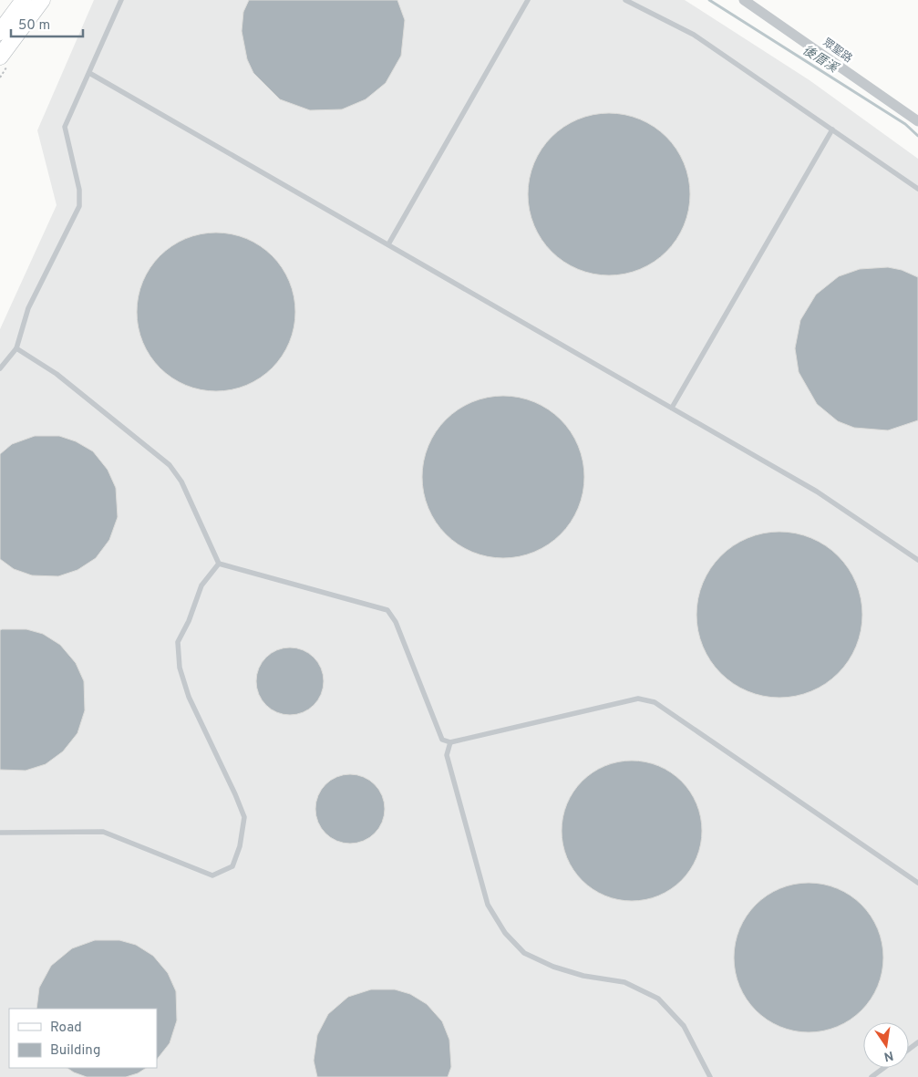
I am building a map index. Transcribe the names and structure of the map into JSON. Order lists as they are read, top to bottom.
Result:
{
  "streets": {
    "street": ["眾聖路"]
  },
  "water": ["後厝溪"],
  "legend": ["Road", "Building"],
  "scale_bar": "50 m",
  "north": "bottom"
}
